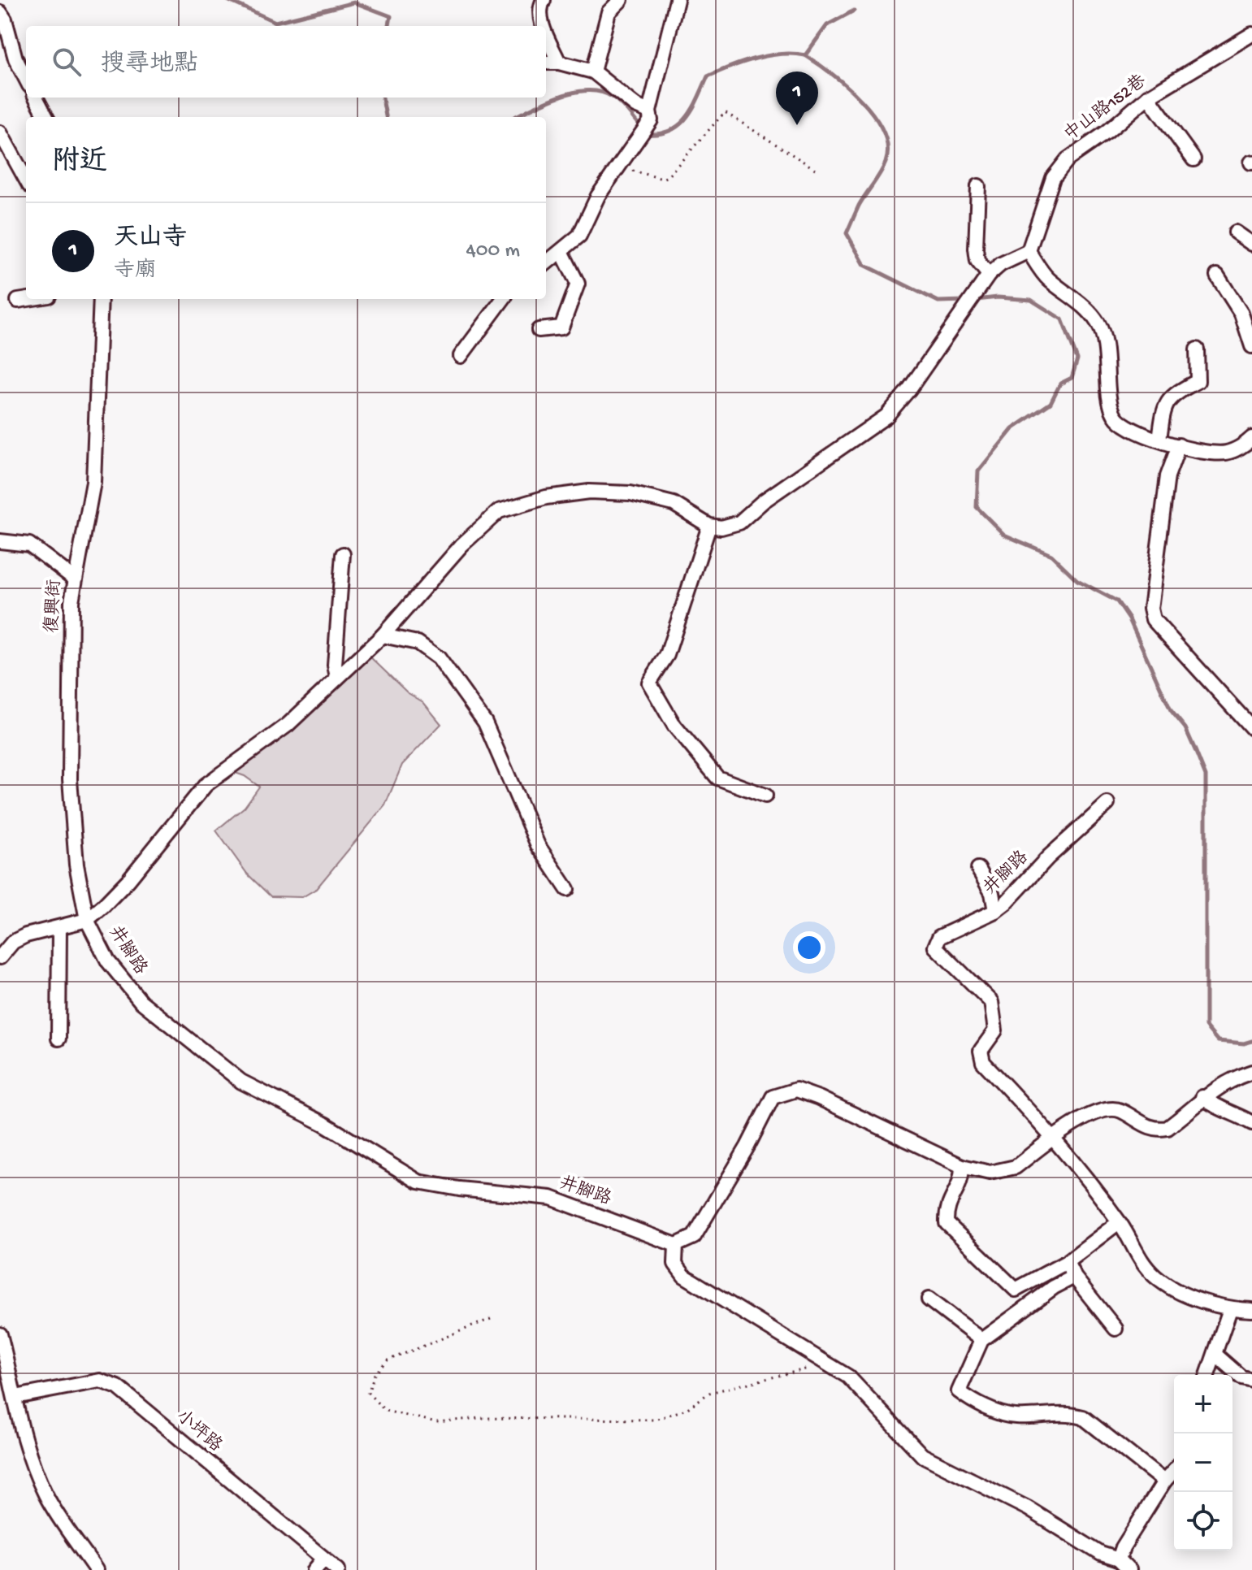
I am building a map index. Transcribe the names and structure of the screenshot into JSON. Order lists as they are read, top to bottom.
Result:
{
  "streets": {
    "street": [
      "中山路152巷",
      "復興街",
      "井腳路",
      "小坪路"
    ]
  },
  "crossings": [
    ["復興街", "井腳路"]
  ],
  "page": {
    "search": "搜尋地點",
    "pins": "1",
    "heading": "附近",
    "list": [
      {
        "mark": "1",
        "name": "天山寺",
        "note": "寺廟",
        "value": "400 m"
      }
    ],
    "map_buttons": ["+", "−"]
  }
}
